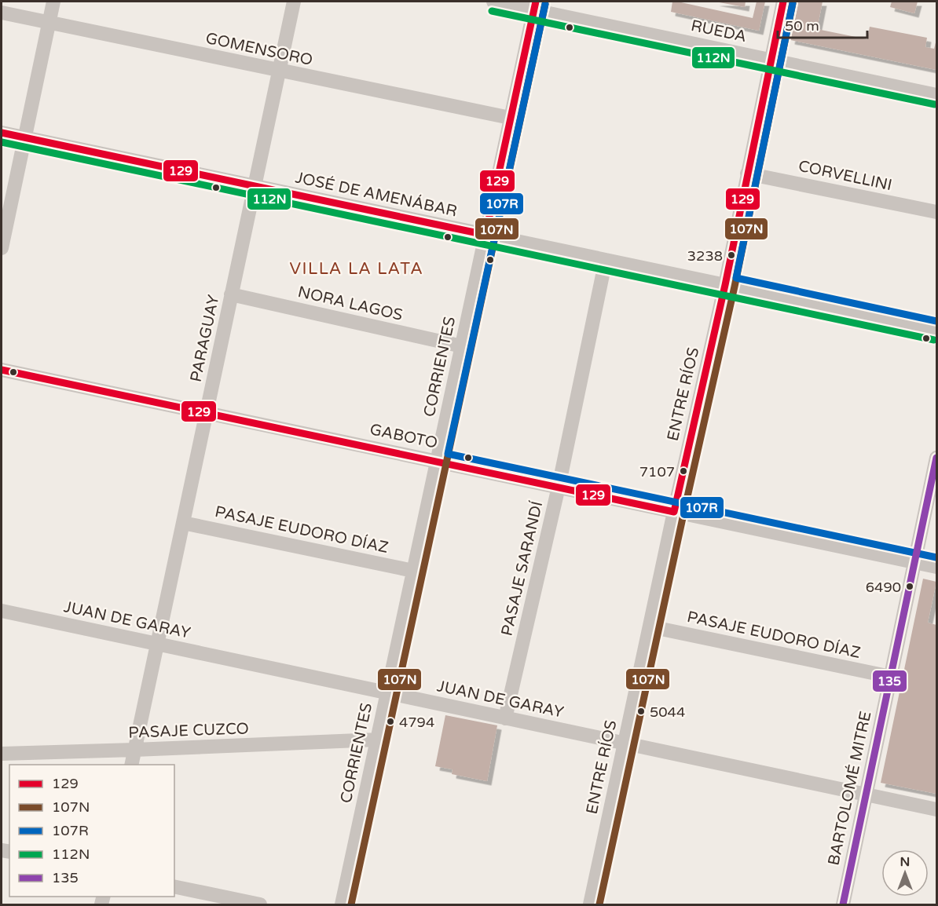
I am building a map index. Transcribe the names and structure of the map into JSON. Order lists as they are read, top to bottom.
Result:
{
  "streets": {
    "street": [
      "RUEDA",
      "GOMENSORO",
      "CORVELLINI",
      "JOSÉ DE AMENÁBAR",
      "NORA LAGOS",
      "PARAGUAY",
      "CORRIENTES",
      "ENTRE RÍOS",
      "GABOTO",
      "PASAJE EUDORO DÍAZ",
      "PASAJE SARANDÍ",
      "JUAN DE GARAY",
      "PASAJE CUZCO",
      "BARTOLOMÉ MITRE"
    ]
  },
  "crossings": [
    ["RUEDA", "CORRIENTES"],
    ["RUEDA", "ENTRE RÍOS"],
    ["GOMENSORO", "PARAGUAY"],
    ["GOMENSORO", "CORRIENTES"],
    ["CORVELLINI", "ENTRE RÍOS"],
    ["JOSÉ DE AMENÁBAR", "PARAGUAY"],
    ["JOSÉ DE AMENÁBAR", "CORRIENTES"],
    ["JOSÉ DE AMENÁBAR", "ENTRE RÍOS"],
    ["JOSÉ DE AMENÁBAR", "PASAJE SARANDÍ"],
    ["NORA LAGOS", "PARAGUAY"],
    ["NORA LAGOS", "CORRIENTES"],
    ["PARAGUAY", "GABOTO"],
    ["PARAGUAY", "PASAJE EUDORO DÍAZ"],
    ["PARAGUAY", "JUAN DE GARAY"],
    ["PARAGUAY", "PASAJE CUZCO"],
    ["CORRIENTES", "GABOTO"],
    ["CORRIENTES", "PASAJE EUDORO DÍAZ"],
    ["CORRIENTES", "JUAN DE GARAY"],
    ["CORRIENTES", "PASAJE CUZCO"],
    ["ENTRE RÍOS", "GABOTO"],
    ["ENTRE RÍOS", "PASAJE EUDORO DÍAZ"],
    ["ENTRE RÍOS", "JUAN DE GARAY"],
    ["GABOTO", "PASAJE SARANDÍ"],
    ["GABOTO", "BARTOLOMÉ MITRE"],
    ["PASAJE EUDORO DÍAZ", "BARTOLOMÉ MITRE"],
    ["PASAJE SARANDÍ", "JUAN DE GARAY"],
    ["JUAN DE GARAY", "BARTOLOMÉ MITRE"]
  ],
  "districts": ["VILLA LA LATA"],
  "places": [
    "3238",
    "7107",
    "6490",
    "5044",
    "4794"
  ],
  "lines": [
    "transit line 129",
    "transit line 107N",
    "transit line 107R",
    "transit line 112N",
    "transit line 135"
  ],
  "legend": [
    "129",
    "107N",
    "107R",
    "112N",
    "135"
  ],
  "scale_bar": "50 m",
  "north": "top"
}
